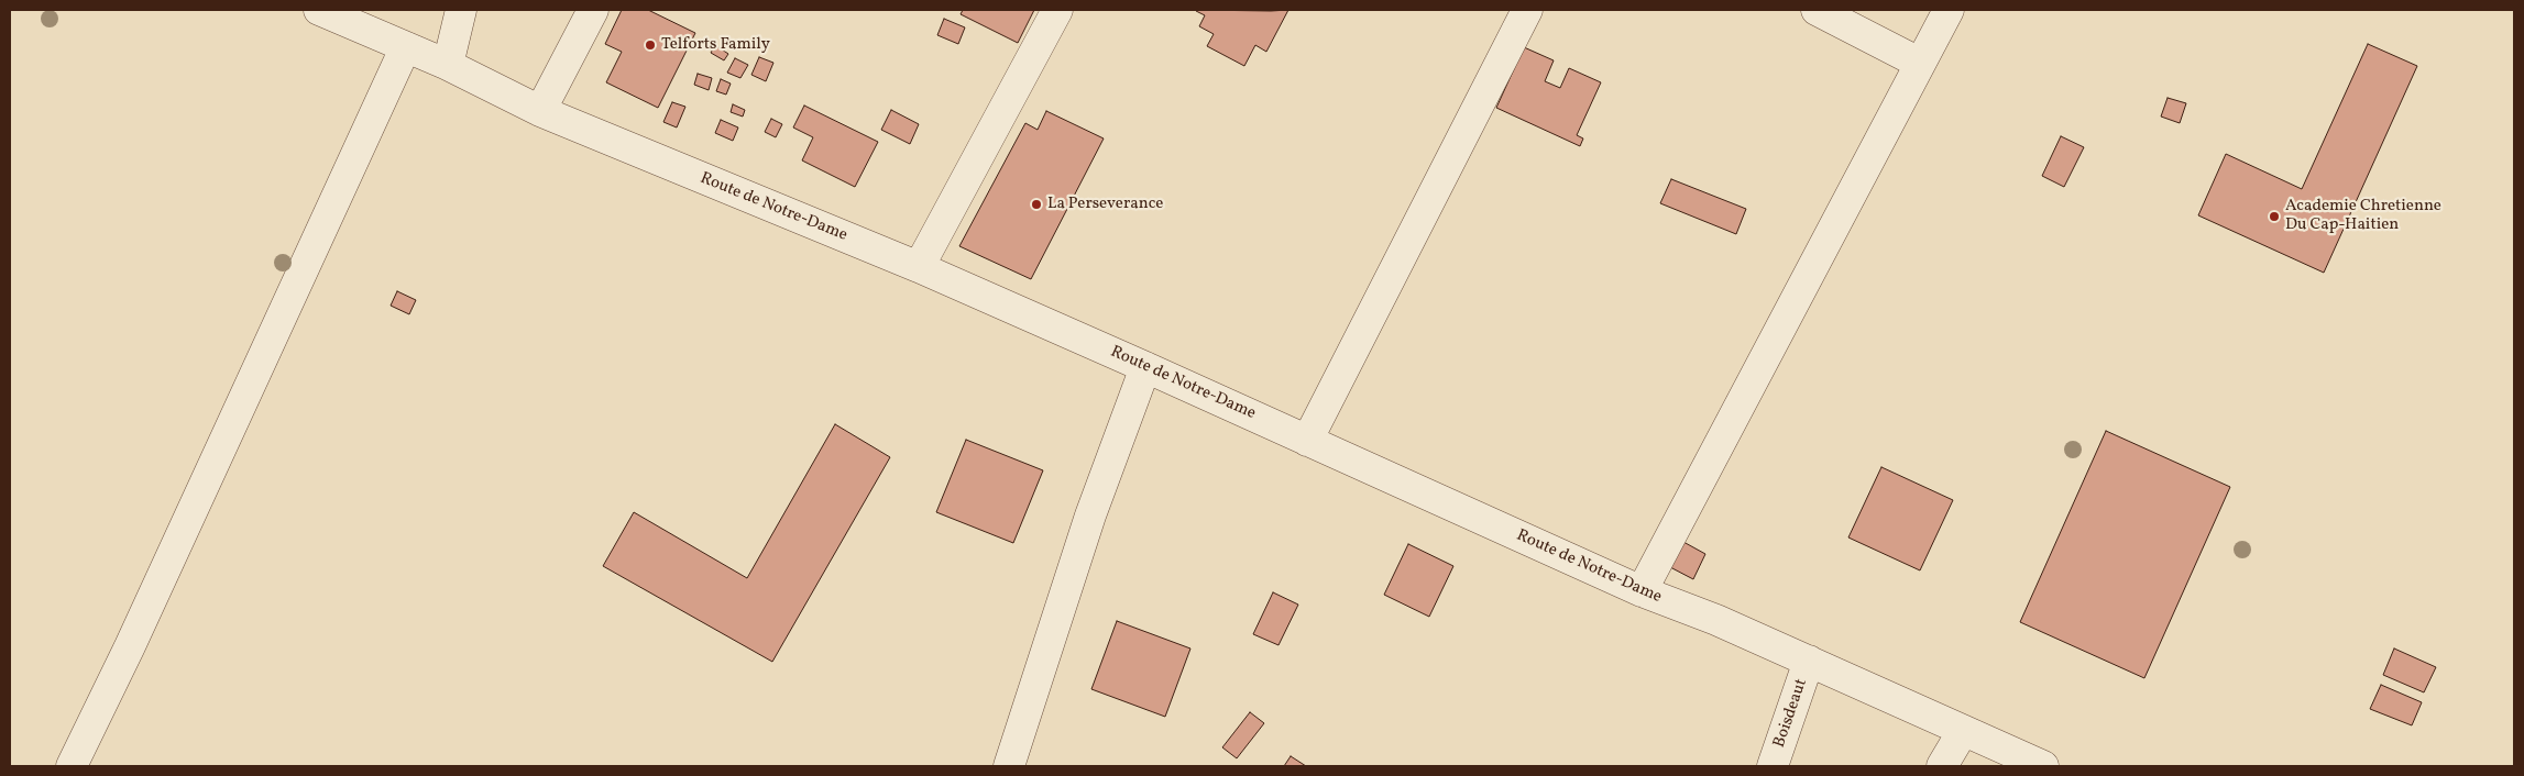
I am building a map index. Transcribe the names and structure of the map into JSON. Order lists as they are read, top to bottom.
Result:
{
  "streets": {
    "street": ["Route de Notre-Dame", "Boisdeaut"]
  },
  "crossings": [
    ["Route de Notre-Dame", "Boisdeaut"]
  ],
  "places": ["Telforts Family", "La Perseverance", "Academie Chretienne Du Cap-Haitien"]
}
